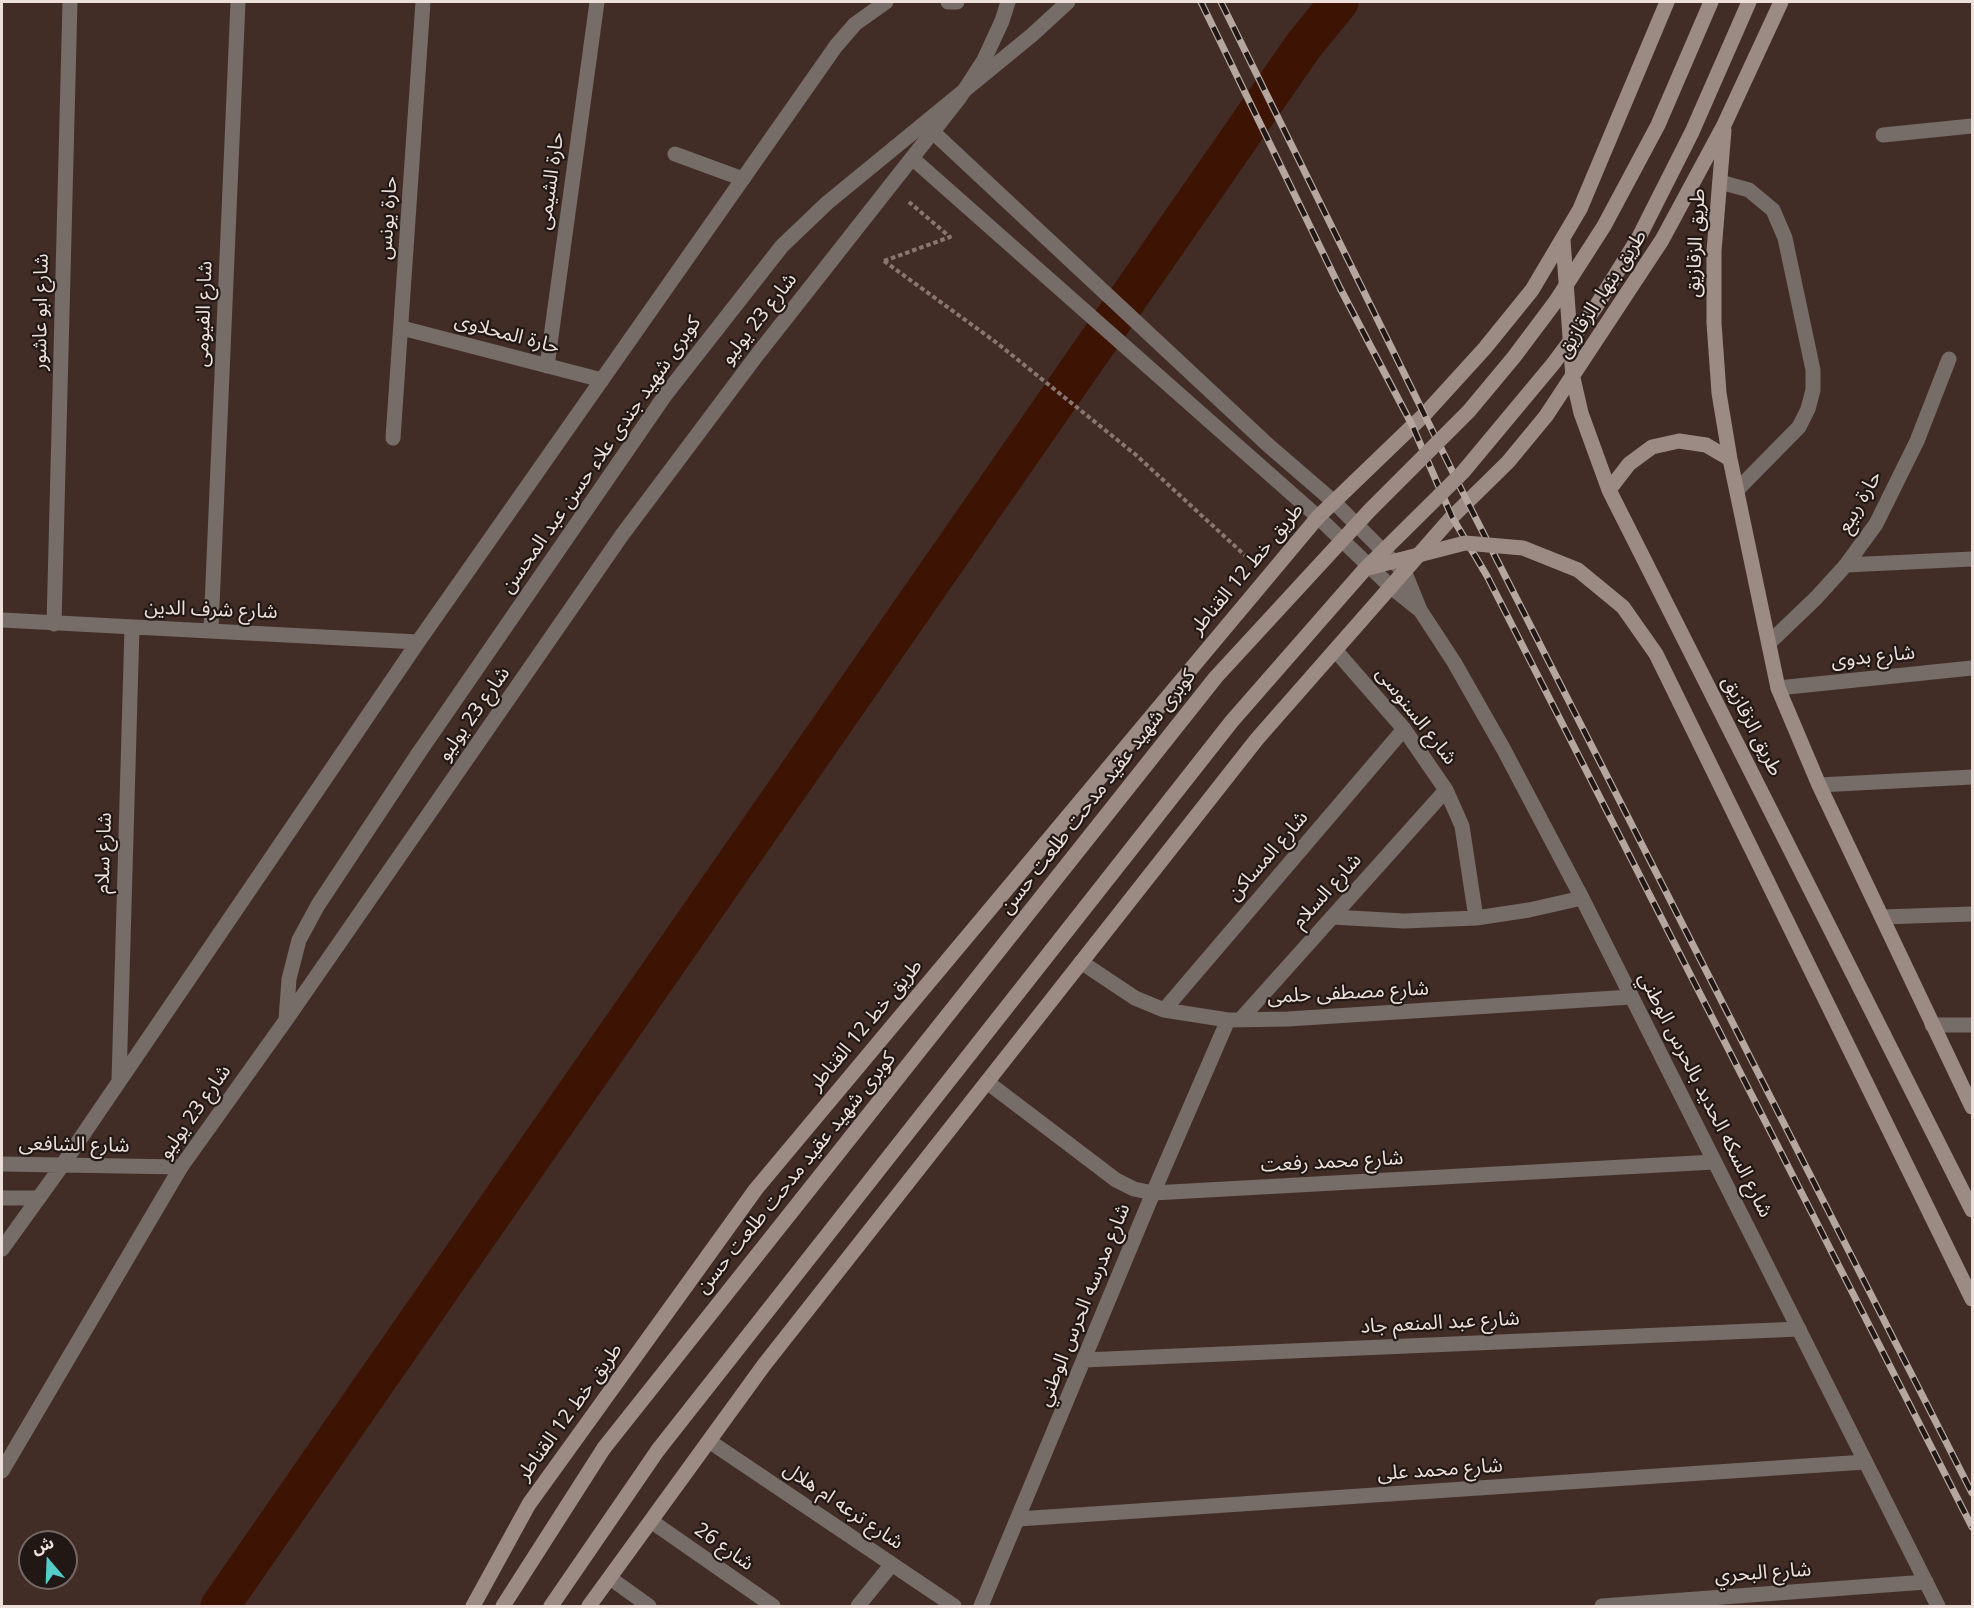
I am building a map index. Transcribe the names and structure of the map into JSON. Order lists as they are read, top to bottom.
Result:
{
  "streets": {
    "main road": [
      "طريق الزقازيق",
      "طريق بنها, الزقازيق",
      "طريق خط 12 القناطر",
      "كوبرى شهيد عقيد مدحت طلعت حسن"
    ],
    "street": [
      "حارة الشيمى",
      "حارة يونس",
      "شارع ابو عاشور",
      "شارع الفيومى",
      "شارع 23 يوليو",
      "حارة المحلاوى",
      "كوبرى شهيد جندى علاء حسن عبد المحسن",
      "حارة ربيع",
      "شارع شرف الدين",
      "شارع بدوى",
      "شارع السنوسى",
      "شارع سلام",
      "شارع المساكن",
      "شارع السلام",
      "شارع مصطفى حلمى",
      "شارع السكه الحديد بالحرس الوطني",
      "شارع الشافعى",
      "شارع محمد رفعت",
      "شارع مدرسه الحرس الوطني",
      "شارع عبد المنعم جاد",
      "شارع محمد على",
      "شارع ترعه ام هلال",
      "شارع 26",
      "شارع البحري"
    ]
  },
  "crossings": [
    ["حارة الشيمى", "حارة المحلاوى"],
    ["حارة يونس", "حارة المحلاوى"],
    ["طريق الزقازيق", "طريق بنها, الزقازيق"],
    ["طريق الزقازيق", "حارة ربيع"],
    ["طريق الزقازيق", "شارع بدوى"],
    ["طريق بنها, الزقازيق", "شارع السكه الحديد بالحرس الوطني"],
    ["شارع ابو عاشور", "شارع شرف الدين"],
    ["شارع الفيومى", "شارع شرف الدين"],
    ["شارع 23 يوليو", "كوبرى شهيد جندى علاء حسن عبد المحسن"],
    ["شارع 23 يوليو", "شارع السكه الحديد بالحرس الوطني"],
    ["شارع 23 يوليو", "شارع الشافعى"],
    ["طريق خط 12 القناطر", "شارع السكه الحديد بالحرس الوطني"],
    ["شارع شرف الدين", "شارع سلام"],
    ["شارع السنوسى", "شارع المساكن"],
    ["شارع السنوسى", "شارع السلام"],
    ["شارع المساكن", "شارع مصطفى حلمى"],
    ["شارع السلام", "شارع مصطفى حلمى"],
    ["شارع السلام", "شارع مدرسه الحرس الوطني"],
    ["شارع مصطفى حلمى", "شارع السكه الحديد بالحرس الوطني"],
    ["شارع مصطفى حلمى", "شارع مدرسه الحرس الوطني"],
    ["شارع السكه الحديد بالحرس الوطني", "شارع محمد رفعت"],
    ["شارع السكه الحديد بالحرس الوطني", "شارع عبد المنعم جاد"],
    ["شارع السكه الحديد بالحرس الوطني", "شارع محمد على"],
    ["شارع السكه الحديد بالحرس الوطني", "شارع البحري"],
    ["شارع محمد رفعت", "شارع مدرسه الحرس الوطني"],
    ["شارع مدرسه الحرس الوطني", "شارع عبد المنعم جاد"],
    ["شارع مدرسه الحرس الوطني", "شارع محمد على"]
  ],
  "north": "top"
}
